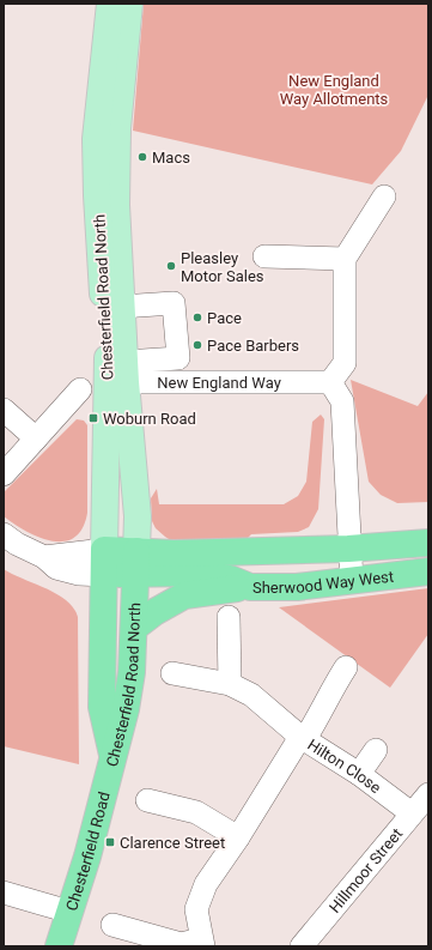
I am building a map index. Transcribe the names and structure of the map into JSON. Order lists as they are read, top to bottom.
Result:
{
  "streets": {
    "highway": ["Chesterfield Road North", "Sherwood Way West", "Chesterfield Road"],
    "street": ["New England Way", "Hilton Close", "Hillmoor Street"]
  },
  "crossings": [
    ["Chesterfield Road North", "New England Way"],
    ["Chesterfield Road North", "Sherwood Way West"],
    ["Chesterfield Road North", "Chesterfield Road"],
    ["Hilton Close", "Hillmoor Street"]
  ],
  "parks": ["New England Way Allotments"],
  "places": {
    "other": [
      "Macs",
      "Pleasley Motor Sales",
      "Pace",
      "Pace Barbers"
    ],
    "transit": ["Woburn Road", "Clarence Street"]
  }
}
